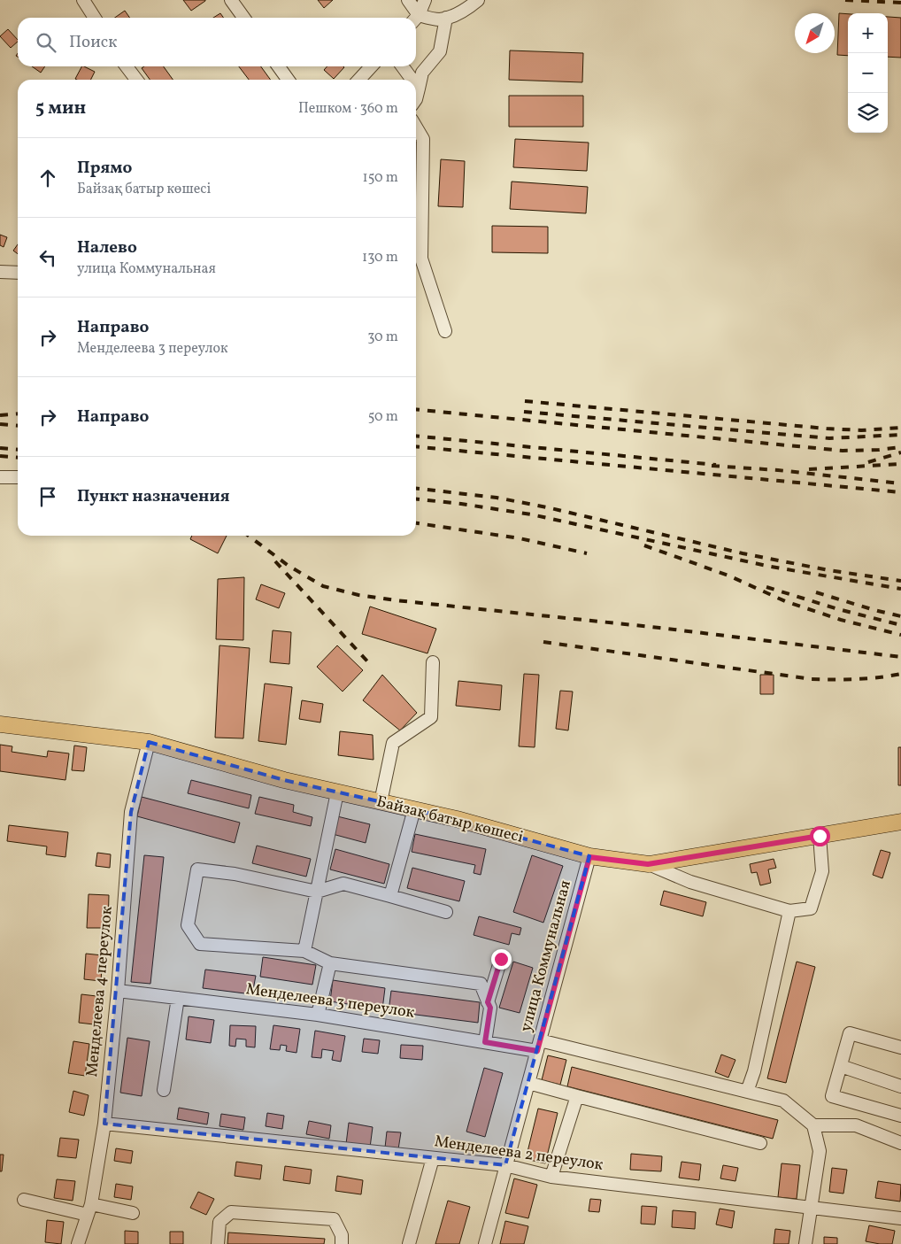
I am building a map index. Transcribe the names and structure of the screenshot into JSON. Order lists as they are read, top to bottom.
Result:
{
  "streets": {
    "main road": ["Байзақ батыр көшесі"],
    "street": [
      "улица Коммунальная",
      "Менделеева 4 переулок",
      "Менделеева 3 переулок",
      "Менделеева 2 переулок"
    ]
  },
  "crossings": [
    ["Байзақ батыр көшесі", "улица Коммунальная"],
    ["Байзақ батыр көшесі", "Менделеева 4 переулок"],
    ["улица Коммунальная", "Менделеева 3 переулок"],
    ["улица Коммунальная", "Менделеева 2 переулок"],
    ["Менделеева 4 переулок", "Менделеева 3 переулок"],
    ["Менделеева 4 переулок", "Менделеева 2 переулок"]
  ],
  "north": "bottom left",
  "page": {
    "map_buttons": ["+", "−"],
    "search": "Поиск",
    "heading": ["5 мин", "Пешком · 360 m"],
    "list": [
      ["Прямо", "Байзақ батыр көшесі", "150 m"],
      ["Налево", "улица Коммунальная", "130 m"],
      ["Направо", "Менделеева 3 переулок", "30 m"],
      ["Направо", "50 m"],
      "Пункт назначения"
    ]
  }
}
